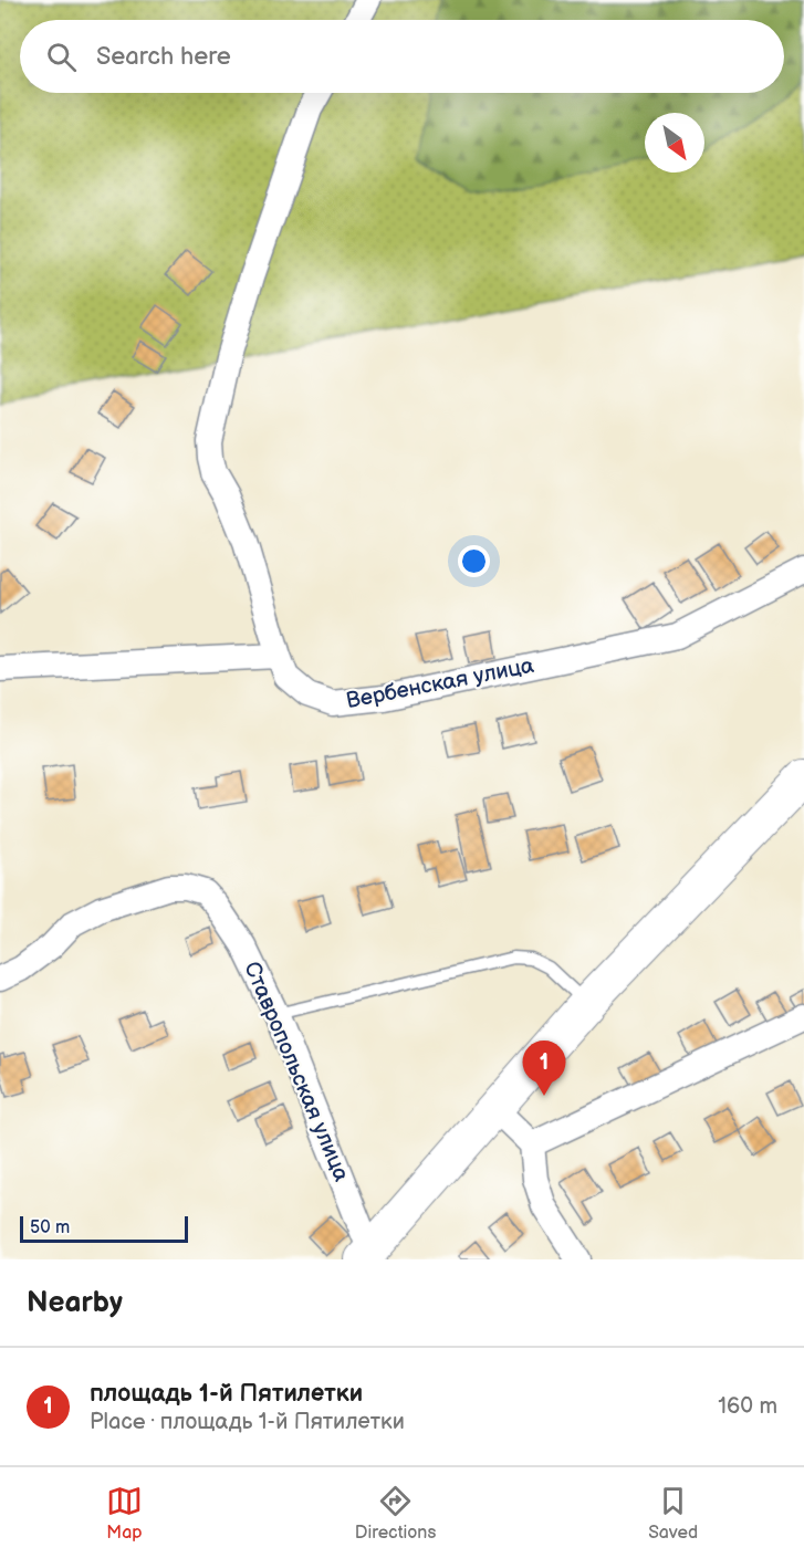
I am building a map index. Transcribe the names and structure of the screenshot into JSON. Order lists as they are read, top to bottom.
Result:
{
  "streets": {
    "street": ["Вербенская улица", "Ставропольская улица"]
  },
  "scale_bar": "50 m",
  "north": "bottom right",
  "page": {
    "search": "Search here",
    "pins": "1",
    "scale": "50 m",
    "heading": "Nearby",
    "list": [
      {
        "mark": "1",
        "name": "площадь 1-й Пятилетки",
        "note": "Place · площадь 1-й Пятилетки",
        "value": "160 m"
      }
    ],
    "nav": ["Map", "Directions", "Saved"]
  }
}
